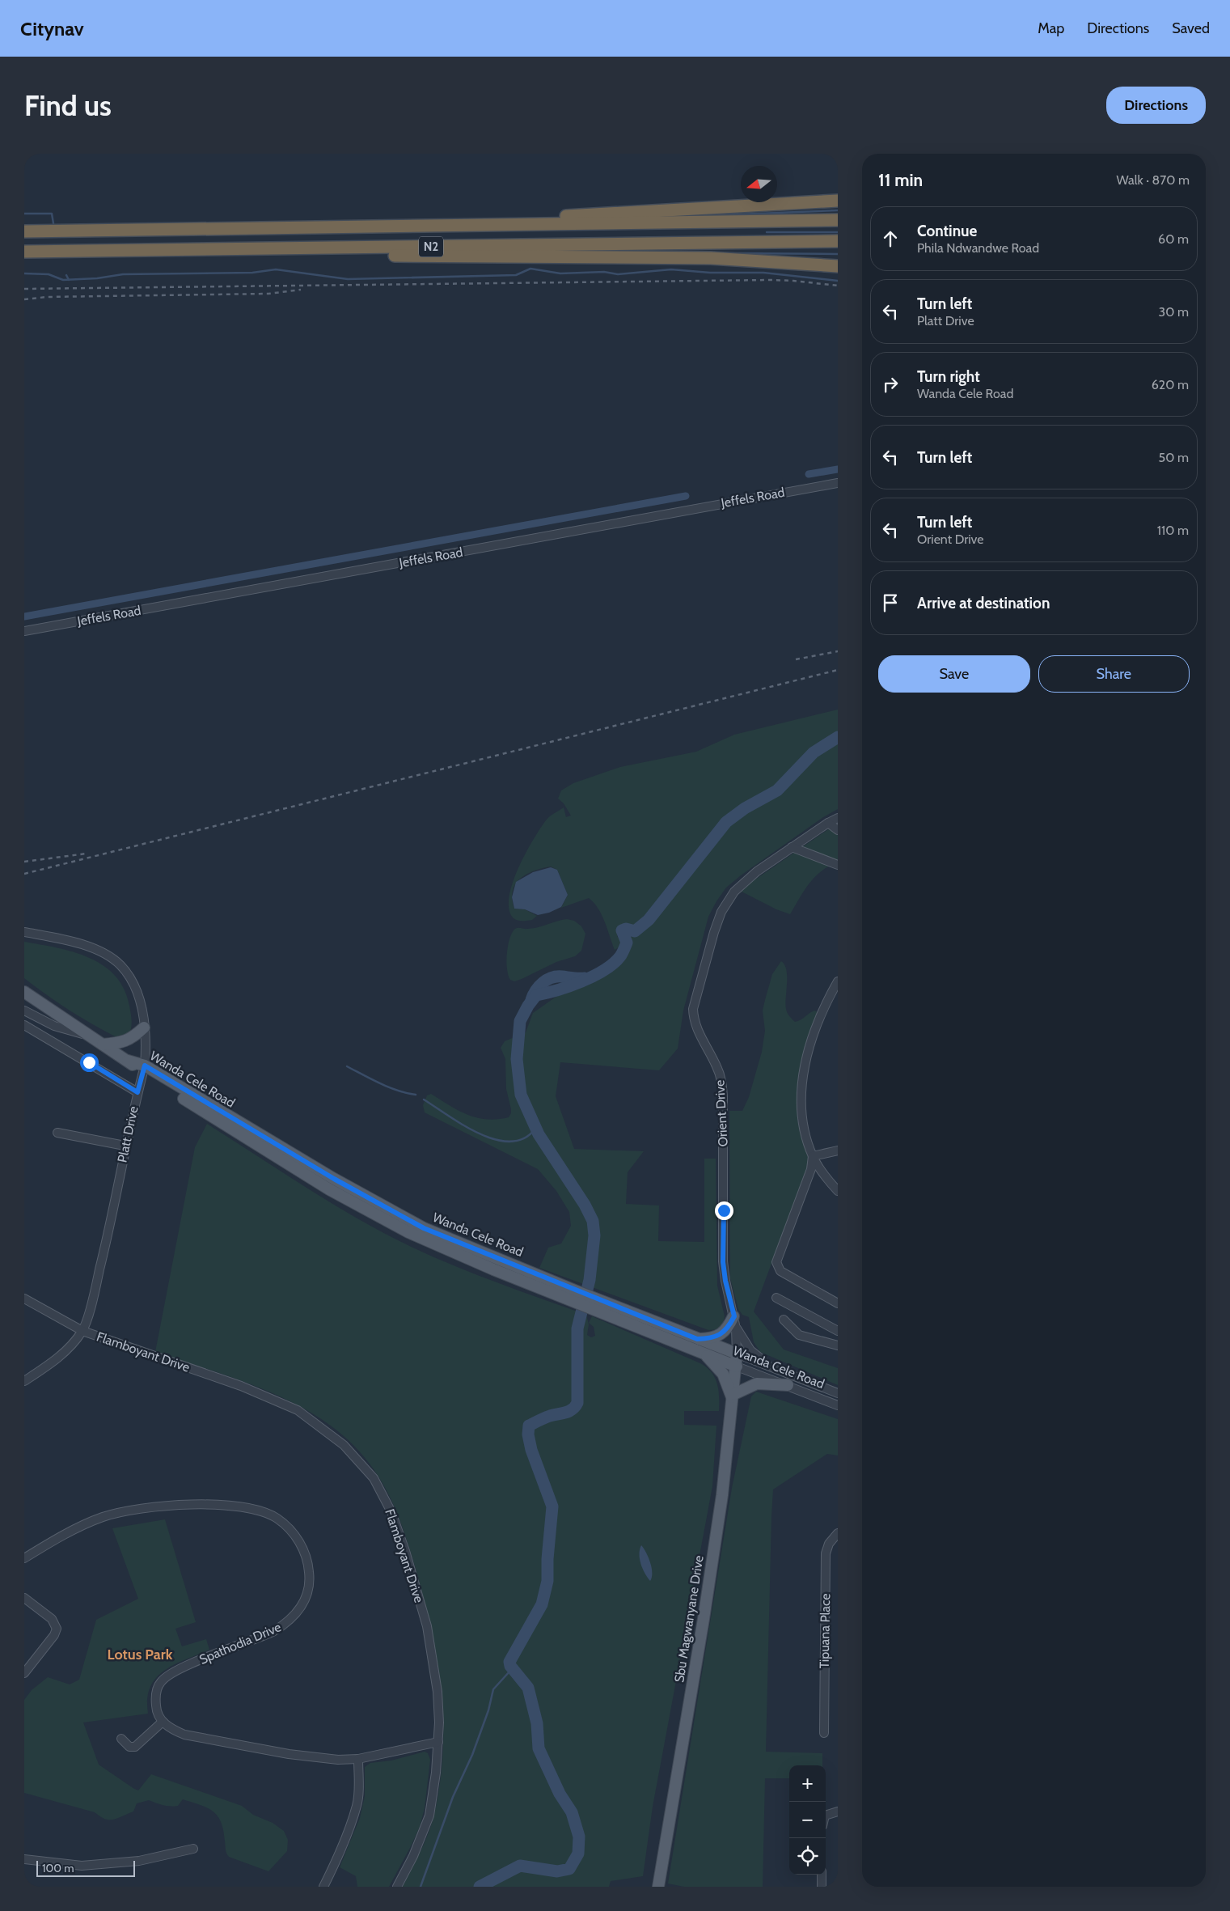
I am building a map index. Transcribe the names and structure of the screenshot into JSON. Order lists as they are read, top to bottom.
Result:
{
  "streets": {
    "highway": ["N2"],
    "main road": ["Wanda Cele Road", "Sbu Magwanyane Drive"],
    "street": [
      "Jeffels Road",
      "Orient Drive",
      "Platt Drive",
      "Flamboyant Drive",
      "Tipuana Place",
      "Spathodia Drive"
    ]
  },
  "crossings": [
    ["Wanda Cele Road", "Orient Drive"],
    ["Wanda Cele Road", "Platt Drive"],
    ["Wanda Cele Road", "Sbu Magwanyane Drive"],
    ["Orient Drive", "Sbu Magwanyane Drive"],
    ["Platt Drive", "Flamboyant Drive"]
  ],
  "districts": ["Lotus Park"],
  "scale_bar": "100 m",
  "north": "left",
  "page": {
    "header": "Citynav",
    "nav": ["Map", "Directions", "Saved"],
    "buttons": [
      "Directions",
      ["Save", "Share"]
    ],
    "title": "Find us",
    "heading": ["11 min", "Walk · 870 m"],
    "list": [
      ["Continue", "Phila Ndwandwe Road", "60 m"],
      ["Turn left", "Platt Drive", "30 m"],
      ["Turn right", "Wanda Cele Road", "620 m"],
      ["Turn left", "50 m"],
      ["Turn left", "Orient Drive", "110 m"],
      "Arrive at destination"
    ],
    "map_buttons": ["+", "−"],
    "scale": "100 m"
  }
}
